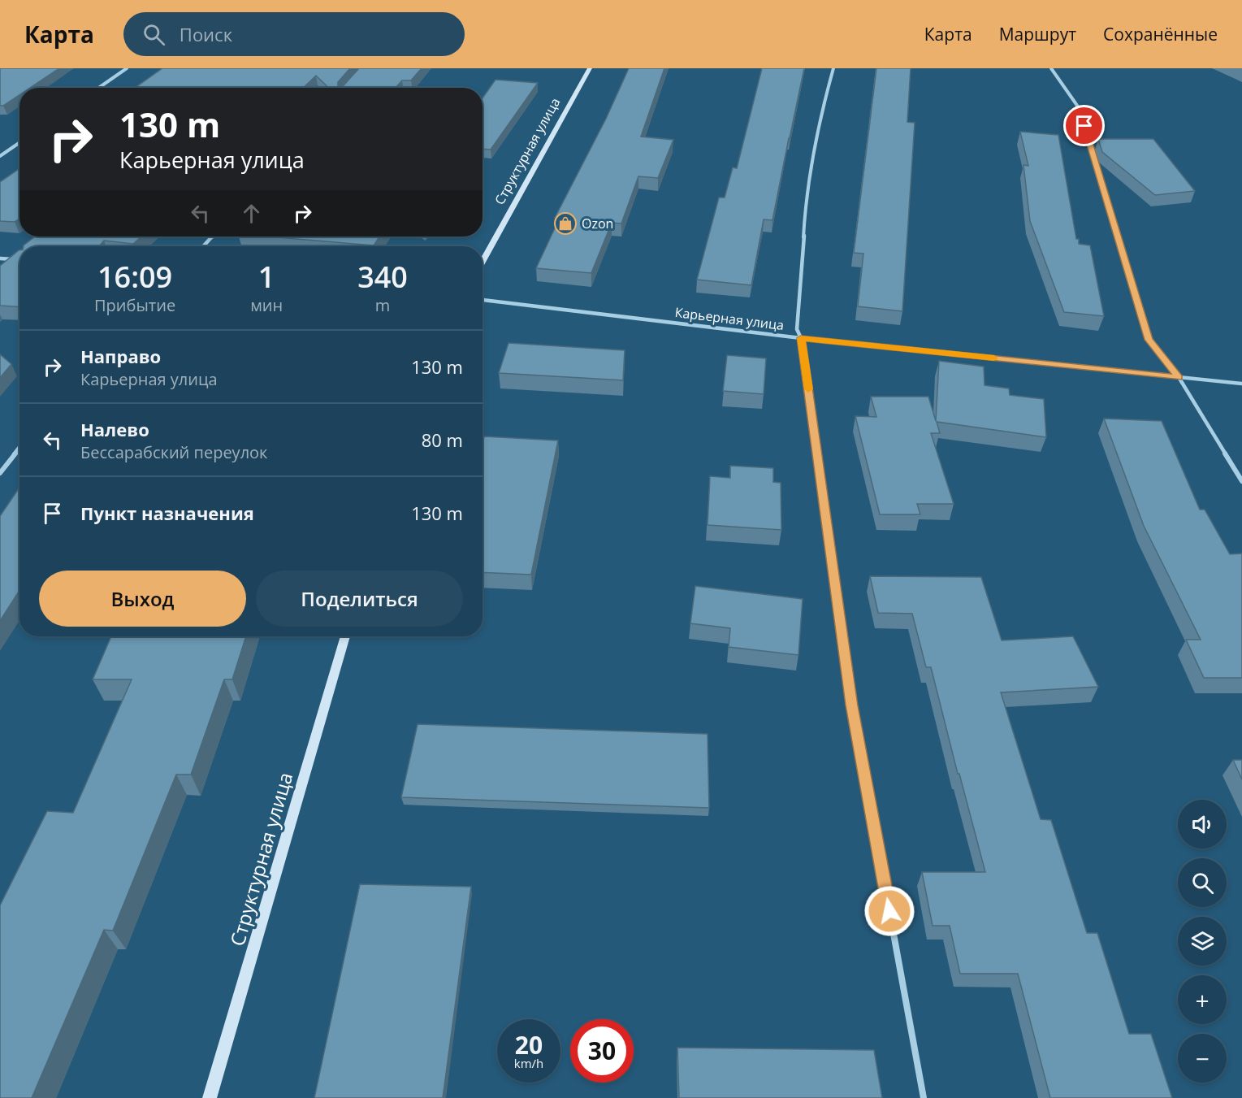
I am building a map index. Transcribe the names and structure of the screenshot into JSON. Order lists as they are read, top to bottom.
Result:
{
  "streets": {
    "main road": ["Структурная улица"],
    "street": ["Карьерная улица"]
  },
  "places": {
    "shop": ["Ozon"]
  },
  "page": {
    "header": "Карта",
    "search": "Поиск",
    "nav": ["Карта", "Маршрут", "Сохранённые"],
    "turn": ["130 m", "Карьерная улица"],
    "eta": [
      "16:09",
      "Прибытие",
      "1",
      "мин",
      "340",
      "m"
    ],
    "list": [
      {
        "name": "Направо",
        "note": "Карьерная улица",
        "value": "130 m"
      },
      {
        "name": "Налево",
        "note": "Бессарабский переулок",
        "value": "80 m"
      },
      {
        "name": "Пункт назначения",
        "value": "130 m"
      }
    ],
    "buttons": ["Выход", "Поделиться"],
    "map_buttons": ["+", "−"],
    "speed": "20 km/h",
    "limit": "30"
  }
}
